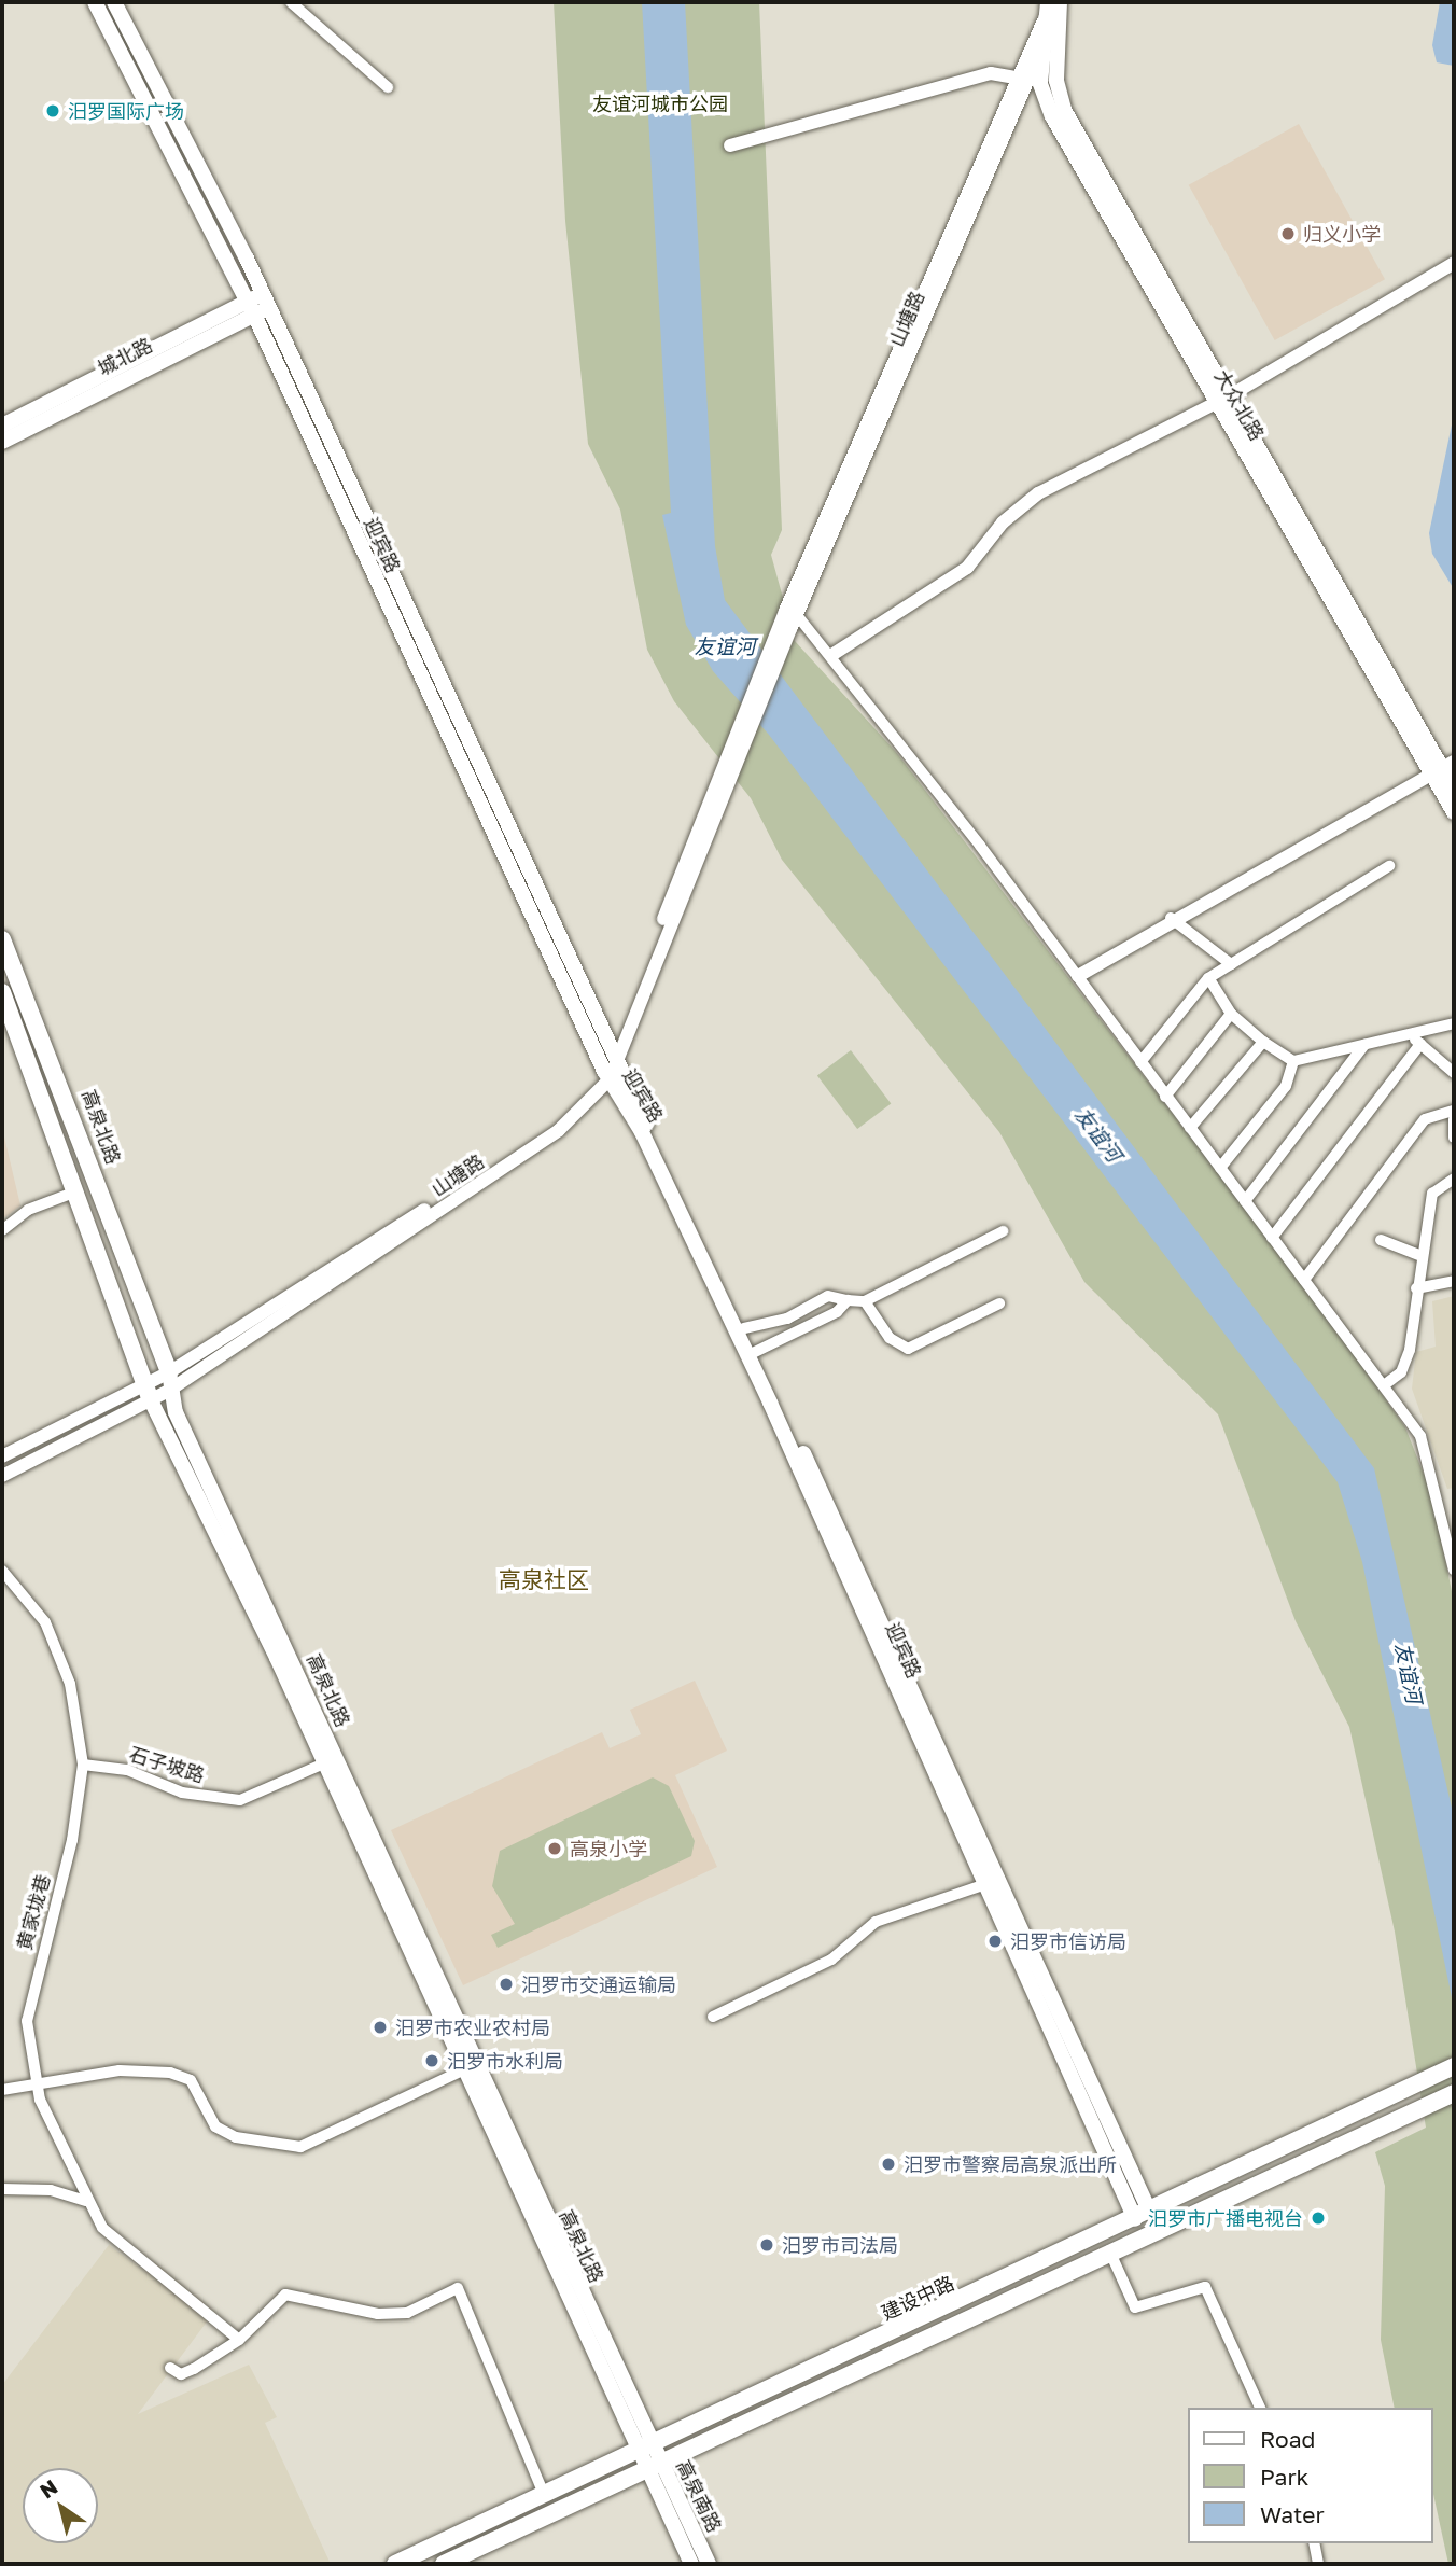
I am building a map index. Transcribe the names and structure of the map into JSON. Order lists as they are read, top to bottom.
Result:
{
  "streets": {
    "main road": [
      "城北路",
      "大众北路",
      "迎宾路",
      "高泉北路",
      "建设中路",
      "高泉南路"
    ],
    "street": ["山塘路", "石子坡路", "黄家垅巷"]
  },
  "crossings": [
    ["山塘路", "大众北路"],
    ["山塘路", "迎宾路"],
    ["山塘路", "高泉北路"],
    ["城北路", "迎宾路"],
    ["迎宾路", "建设中路"],
    ["高泉北路", "石子坡路"],
    ["高泉北路", "建设中路"],
    ["高泉北路", "高泉南路"],
    ["石子坡路", "黄家垅巷"],
    ["建设中路", "高泉南路"]
  ],
  "districts": ["高泉社区"],
  "water": ["友谊河"],
  "parks": ["友谊河城市公园"],
  "places": [
    "汨罗国际广场",
    "归义小学",
    "高泉小学",
    "汨罗市信访局",
    "汨罗市交通运输局",
    "汨罗市农业农村局",
    "汨罗市水利局",
    "汨罗市警察局高泉派出所",
    "汨罗市广播电视台",
    "汨罗市司法局"
  ],
  "legend": ["Road", "Park", "Water"],
  "north": "top left"
}
